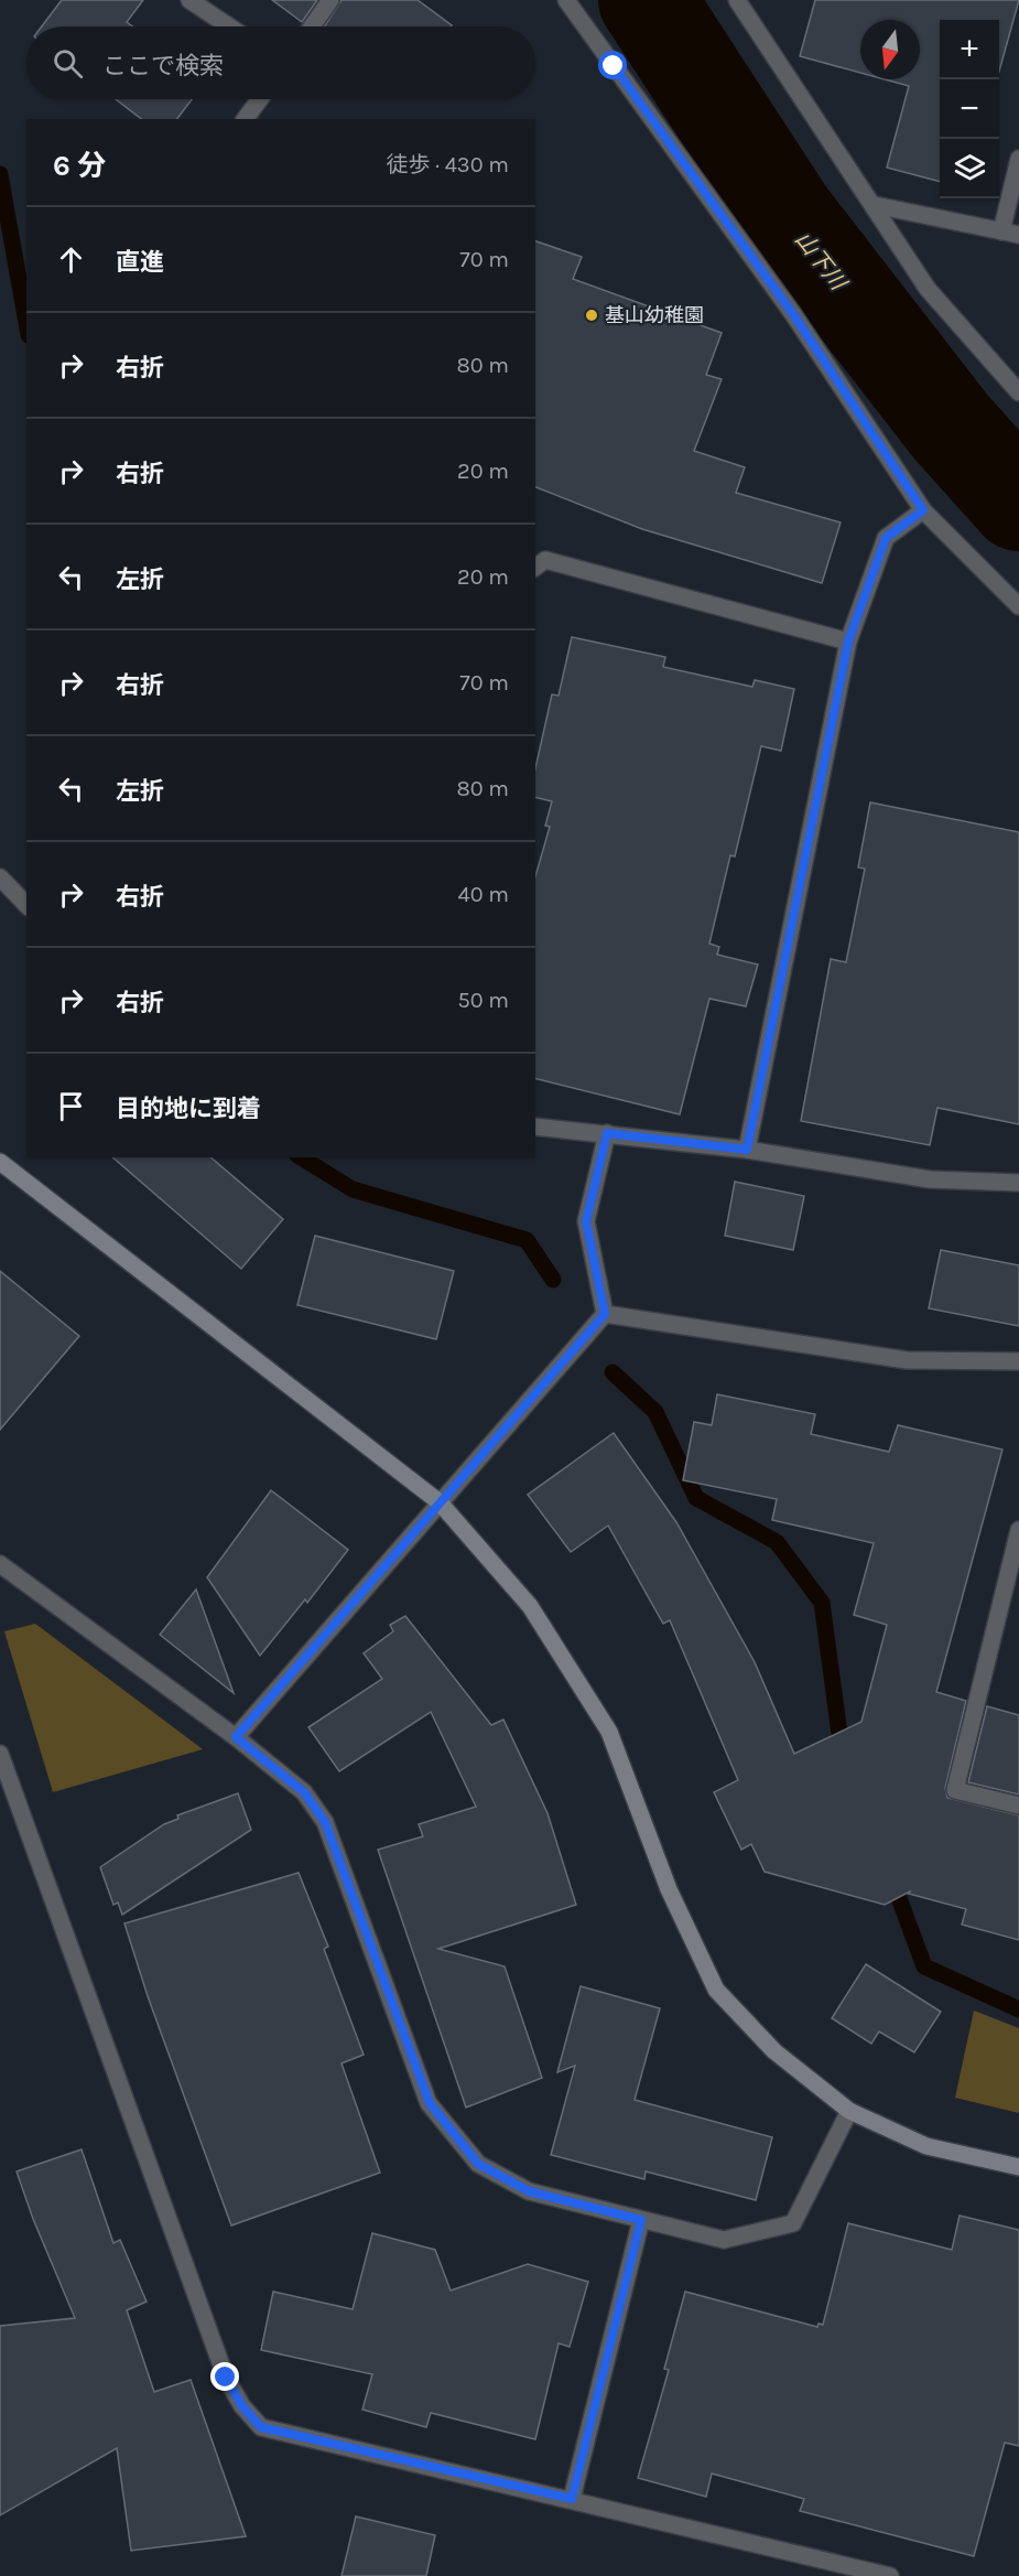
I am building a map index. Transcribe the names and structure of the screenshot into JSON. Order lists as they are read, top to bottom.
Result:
{
  "water": ["山下川"],
  "places": ["基山幼稚園"],
  "north": "bottom",
  "page": {
    "map_buttons": ["+", "−"],
    "search": "ここで検索",
    "heading": ["6 分", "徒歩 · 430 m"],
    "list": [
      ["直進", "70 m"],
      ["右折", "80 m"],
      ["右折", "20 m"],
      ["左折", "20 m"],
      ["右折", "70 m"],
      ["左折", "80 m"],
      ["右折", "40 m"],
      ["右折", "50 m"],
      "目的地に到着"
    ]
  }
}
